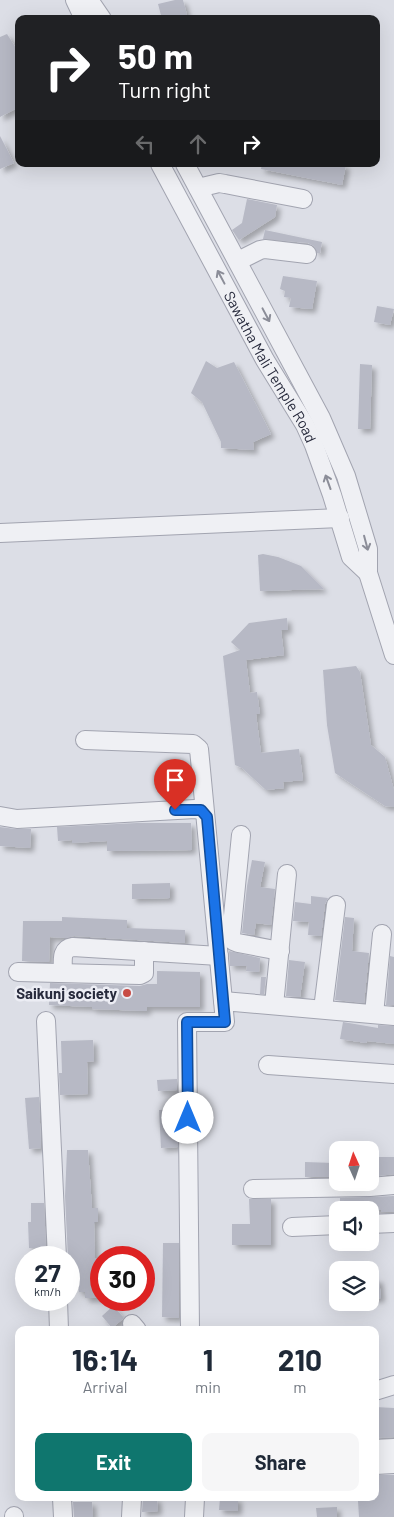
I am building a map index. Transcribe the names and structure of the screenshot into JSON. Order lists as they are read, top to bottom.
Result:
{
  "streets": {
    "street": ["Sawatha Mali Temple Road"]
  },
  "places": ["Saikunj society"],
  "north": "top",
  "page": {
    "turn": ["50 m", "Turn right"],
    "speed": "27 km/h",
    "limit": "30",
    "eta": [
      "16:14",
      "Arrival",
      "1",
      "min",
      "210",
      "m"
    ],
    "buttons": ["Exit", "Share"]
  }
}
